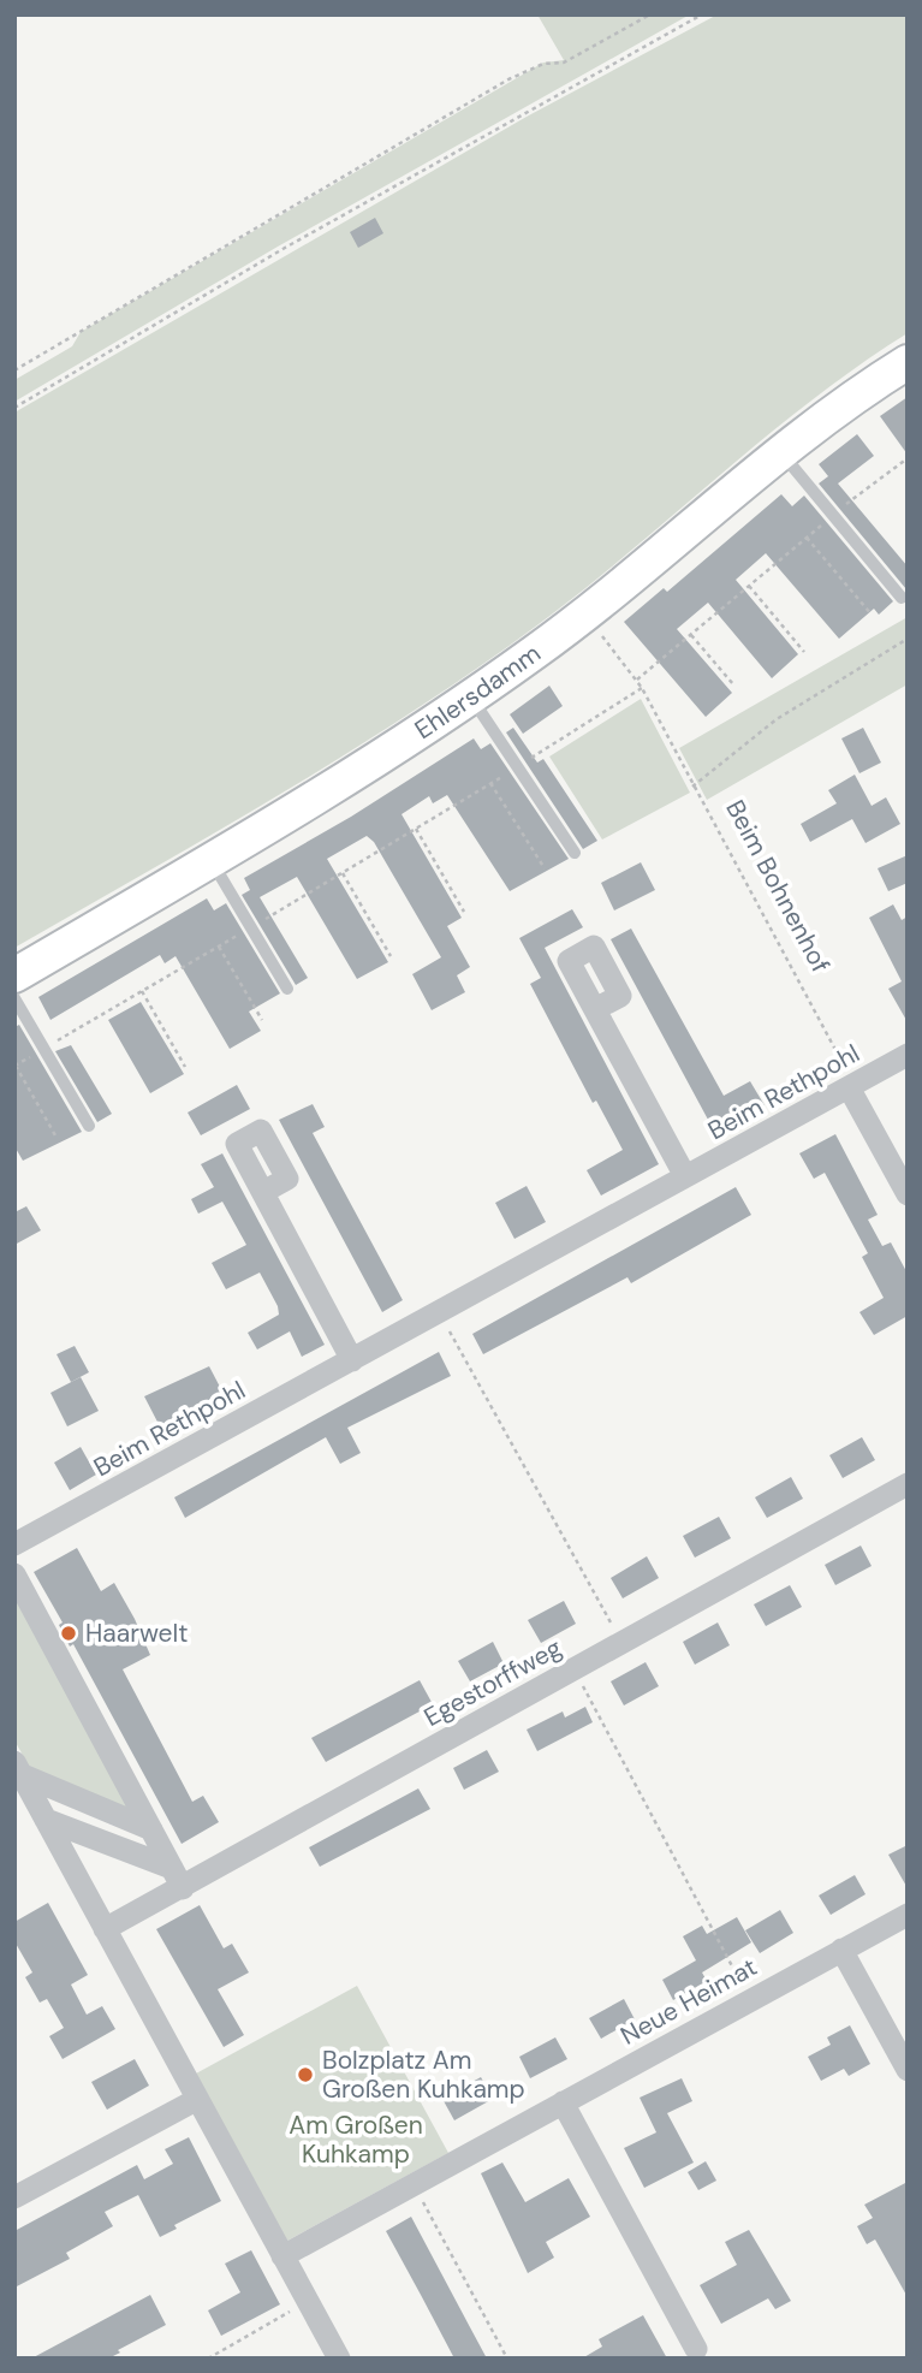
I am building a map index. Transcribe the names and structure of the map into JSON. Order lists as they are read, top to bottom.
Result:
{
  "streets": {
    "street": [
      "Ehlersdamm",
      "Beim Rethpohl",
      "Egestorffweg",
      "Neue Heimat"
    ],
    "path": ["Beim Bohnenhof"]
  },
  "crossings": [
    ["Ehlersdamm", "Beim Bohnenhof"],
    ["Beim Bohnenhof", "Beim Rethpohl"]
  ],
  "parks": ["Am Großen Kuhkamp"],
  "places": ["Haarwelt", "Bolzplatz Am Großen Kuhkamp"]
}
